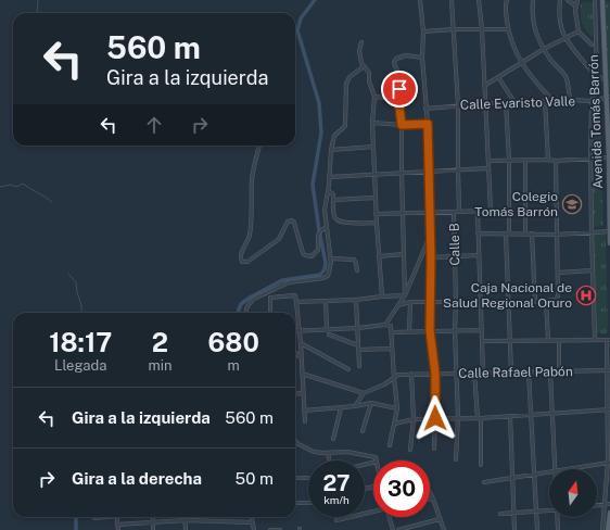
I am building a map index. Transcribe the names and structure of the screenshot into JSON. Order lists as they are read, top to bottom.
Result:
{
  "streets": {
    "main road": ["Avenida Tomás Barrón"],
    "street": ["Calle Evaristo Valle", "Calle B", "Calle Rafael Pabón"]
  },
  "crossings": [
    ["Calle Evaristo Valle", "Avenida Tomás Barrón"],
    ["Calle B", "Calle Rafael Pabón"]
  ],
  "places": {
    "school or university": ["Colegio Tomás Barrón"],
    "hospital": ["Caja Nacional de Salud Regional Oruro"]
  },
  "north": "top",
  "page": {
    "turn": ["560 m", "Gira a la izquierda"],
    "eta": [
      "18:17",
      "Llegada",
      "2",
      "min",
      "680",
      "m"
    ],
    "list": [
      {
        "name": "Gira a la izquierda",
        "value": "560 m"
      },
      {
        "name": "Gira a la derecha",
        "value": "50 m"
      }
    ],
    "speed": "27 km/h",
    "limit": "30"
  }
}
